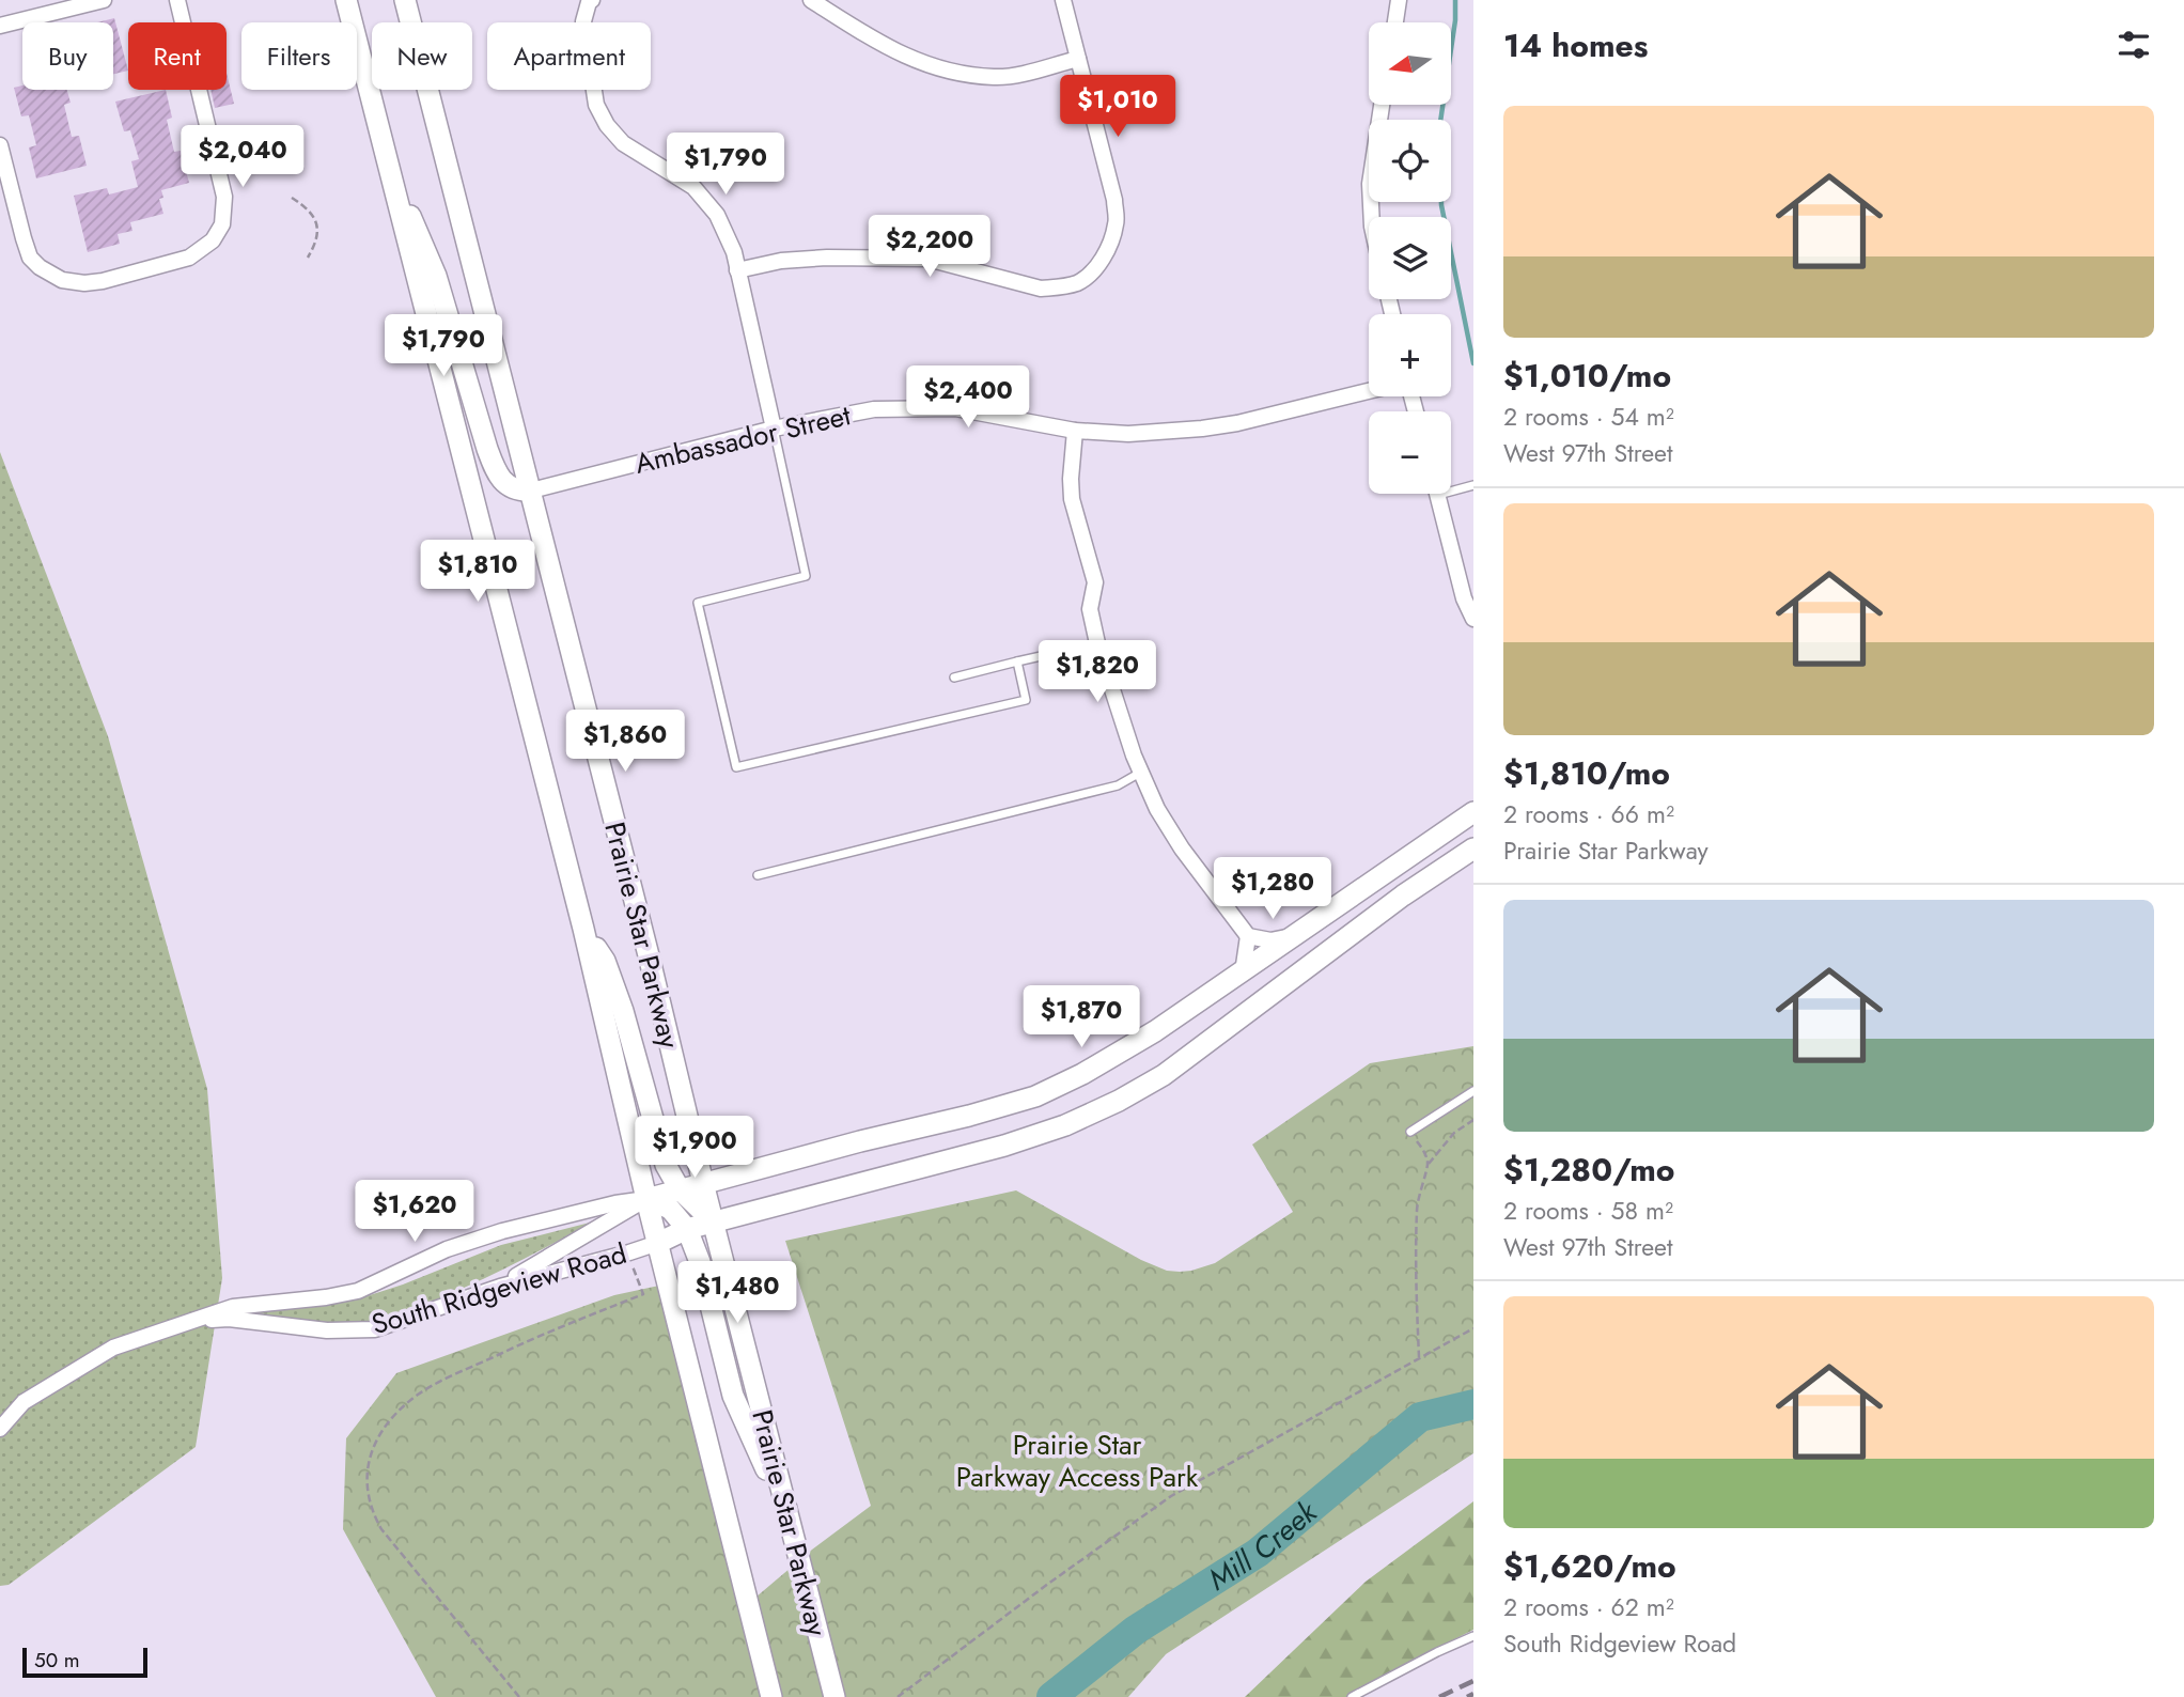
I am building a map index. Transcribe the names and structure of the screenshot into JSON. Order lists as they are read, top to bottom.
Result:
{
  "streets": {
    "main road": ["Prairie Star Parkway", "South Ridgeview Road"],
    "street": ["Ambassador Street"]
  },
  "crossings": [
    ["Ambassador Street", "Prairie Star Parkway"],
    ["Prairie Star Parkway", "South Ridgeview Road"]
  ],
  "water": ["Mill Creek"],
  "parks": ["Prairie Star Parkway Access Park"],
  "scale_bar": "50 m",
  "north": "left",
  "page": {
    "heading": "14 homes",
    "map_buttons": ["+", "−"],
    "chip": [
      "Buy",
      "Rent",
      "Filters",
      "New",
      "Apartment"
    ],
    "price": [
      "$1,010",
      "$2,040",
      "$1,790",
      "$2,200",
      "$1,790",
      "$2,400",
      "$1,810",
      "$1,820",
      "$1,860",
      "$1,280",
      "$1,870",
      "$1,900",
      "$1,620",
      "$1,480"
    ],
    "list": [
      {
        "name": "$1,010/mo",
        "note": "2 rooms · 54 m² · West 97th Street"
      },
      {
        "name": "$1,810/mo",
        "note": "2 rooms · 66 m² · Prairie Star Parkway"
      },
      {
        "name": "$1,280/mo",
        "note": "2 rooms · 58 m² · West 97th Street"
      },
      {
        "name": "$1,620/mo",
        "note": "2 rooms · 62 m² · South Ridgeview Road"
      }
    ],
    "scale": "50 m"
  }
}
